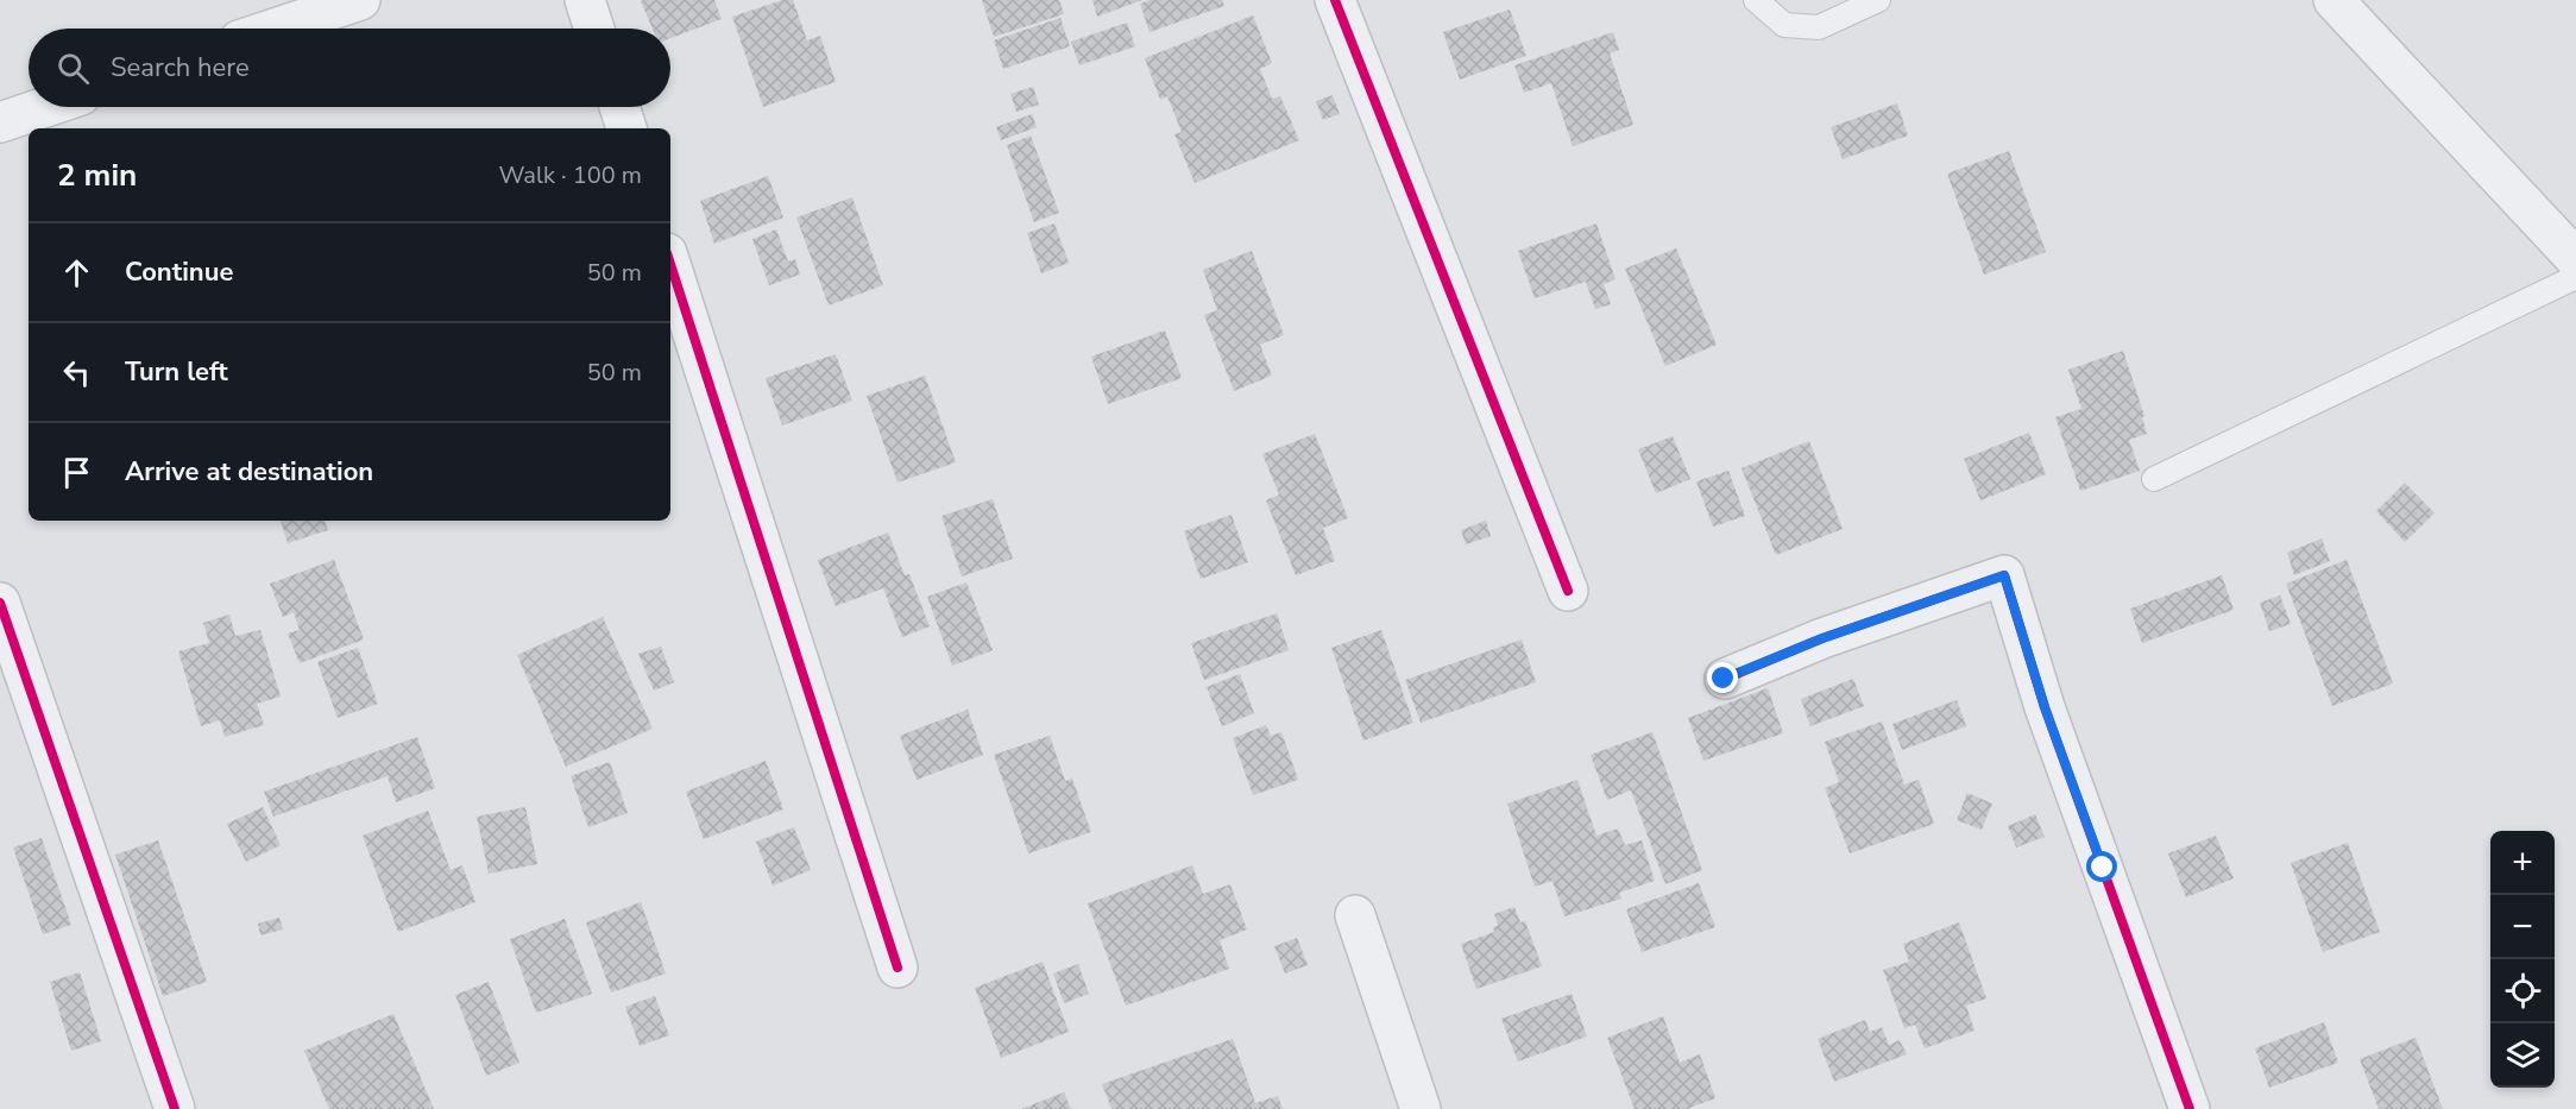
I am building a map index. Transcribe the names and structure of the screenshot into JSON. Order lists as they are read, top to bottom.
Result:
{
  "page": {
    "search": "Search here",
    "heading": ["2 min", "Walk · 100 m"],
    "list": [
      ["Continue", "50 m"],
      ["Turn left", "50 m"],
      "Arrive at destination"
    ],
    "map_buttons": ["+", "−"]
  }
}
